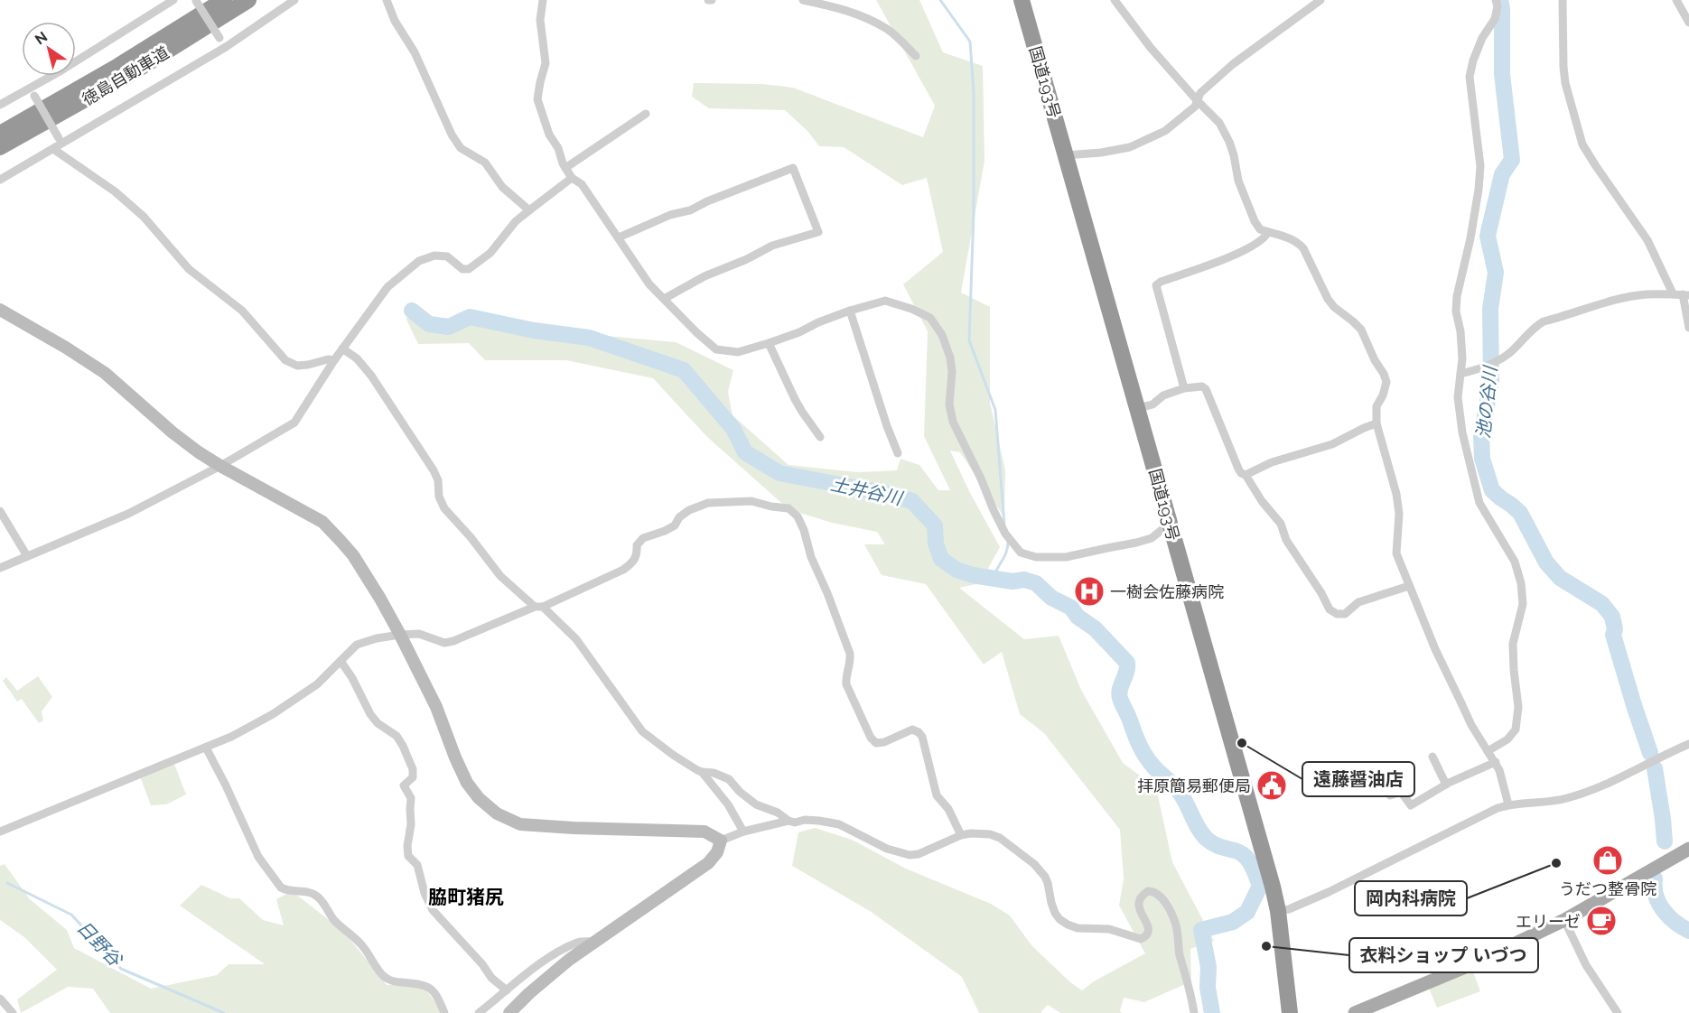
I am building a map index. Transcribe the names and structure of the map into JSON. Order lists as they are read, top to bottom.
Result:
{
  "streets": {
    "highway": ["徳島自動車道", "国道193号"]
  },
  "districts": ["脇町猪尻"],
  "water": ["池の谷川", "土井谷川", "日野谷"],
  "places": {
    "hospital": ["一樹会佐藤病院"],
    "other": ["遠藤醤油店", "岡内科病院", "衣料ショップ いづつ"],
    "public building": ["拝原簡易郵便局"],
    "shop": ["うだつ整骨院"],
    "cafe": ["エリーゼ"]
  },
  "north": "top left"
}
